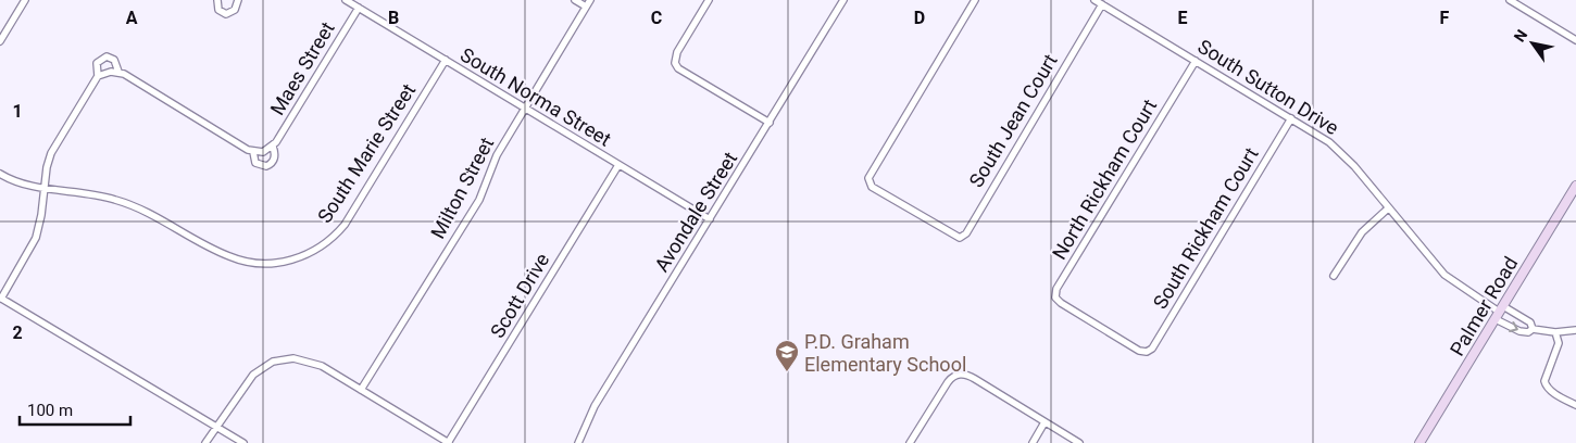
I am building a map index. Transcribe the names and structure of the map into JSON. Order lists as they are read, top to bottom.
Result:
{
  "streets": {
    "street": [
      "Maes Street",
      "South Sutton Drive",
      "South Norma Street",
      "South Jean Court",
      "South Marie Street",
      "North Rickham Court",
      "Milton Street",
      "Avondale Street",
      "South Rickham Court",
      "Scott Drive",
      "Palmer Road"
    ]
  },
  "crossings": [
    ["Maes Street", "South Norma Street"],
    ["Maes Street", "South Marie Street"],
    ["South Sutton Drive", "South Jean Court"],
    ["South Sutton Drive", "North Rickham Court"],
    ["South Sutton Drive", "South Rickham Court"],
    ["South Sutton Drive", "Palmer Road"],
    ["South Norma Street", "South Marie Street"],
    ["South Norma Street", "Milton Street"],
    ["South Norma Street", "Avondale Street"],
    ["South Norma Street", "Scott Drive"],
    ["North Rickham Court", "South Rickham Court"]
  ],
  "places": {
    "school or university": ["P.D. Graham Elementary School"]
  },
  "scale_bar": "100 m",
  "north": "top left",
  "grid": {
    "columns": [
      "A",
      "B",
      "C",
      "D",
      "E",
      "F"
    ],
    "rows": ["1", "2"]
  }
}
